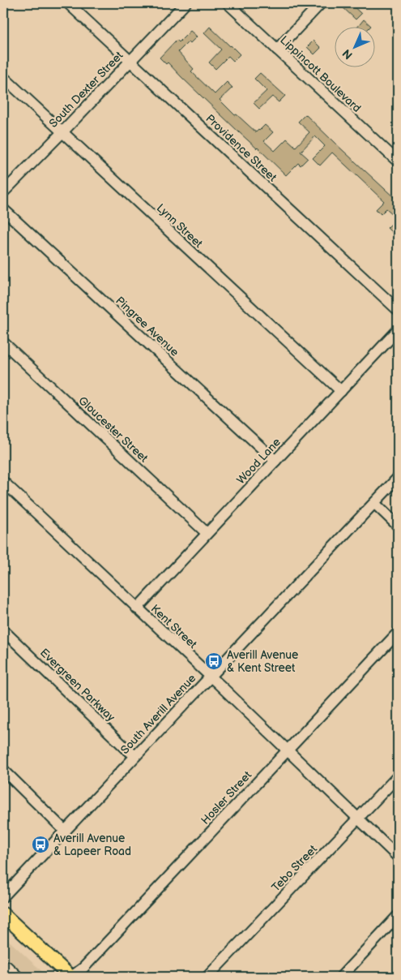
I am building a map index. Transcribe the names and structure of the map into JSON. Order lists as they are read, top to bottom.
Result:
{
  "streets": {
    "street": [
      "Lippincott Boulevard",
      "South Dexter Street",
      "Providence Street",
      "Lynn Street",
      "Pingree Avenue",
      "Gloucester Street",
      "Wood Lane",
      "Kent Street",
      "Evergreen Parkway",
      "South Averill Avenue",
      "Hosler Street",
      "Tebo Street"
    ]
  },
  "crossings": [
    ["South Dexter Street", "Providence Street"],
    ["South Dexter Street", "Lynn Street"],
    ["Lynn Street", "Wood Lane"],
    ["Pingree Avenue", "Wood Lane"],
    ["Gloucester Street", "Wood Lane"],
    ["Wood Lane", "Kent Street"],
    ["Kent Street", "South Averill Avenue"],
    ["Kent Street", "Hosler Street"],
    ["Kent Street", "Tebo Street"],
    ["Evergreen Parkway", "South Averill Avenue"]
  ],
  "places": {
    "bus stop": ["Averill Avenue & Kent Street", "Averill Avenue & Lapeer Road"]
  },
  "north": "bottom left"
}
